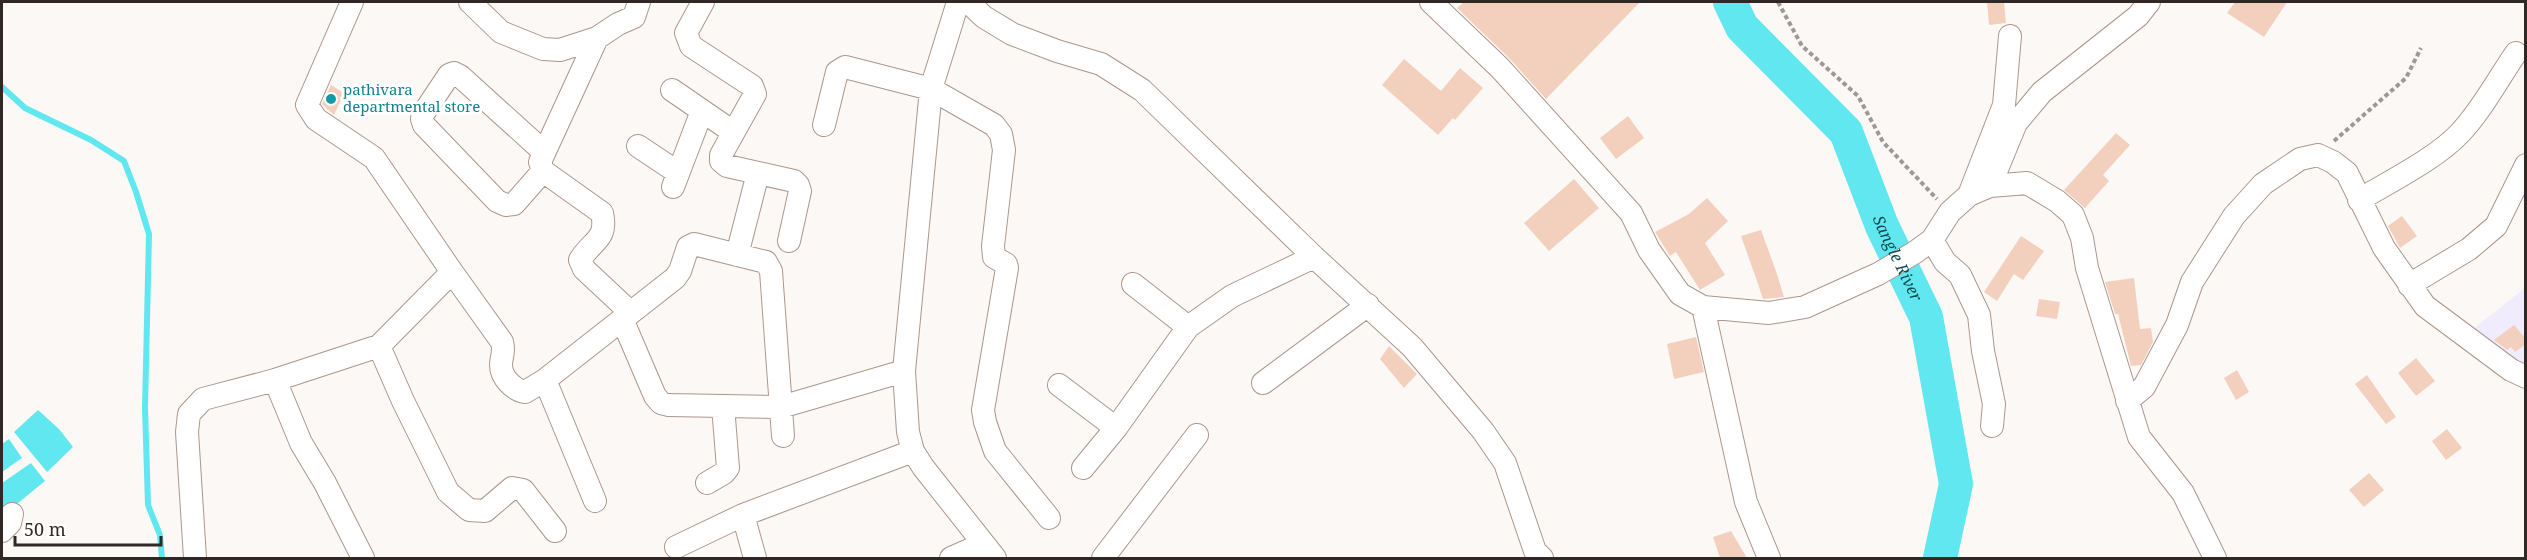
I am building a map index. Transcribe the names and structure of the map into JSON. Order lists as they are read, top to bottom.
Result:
{
  "water": ["Sangle River"],
  "places": ["pathivara departmental store"],
  "scale_bar": "50 m"
}
